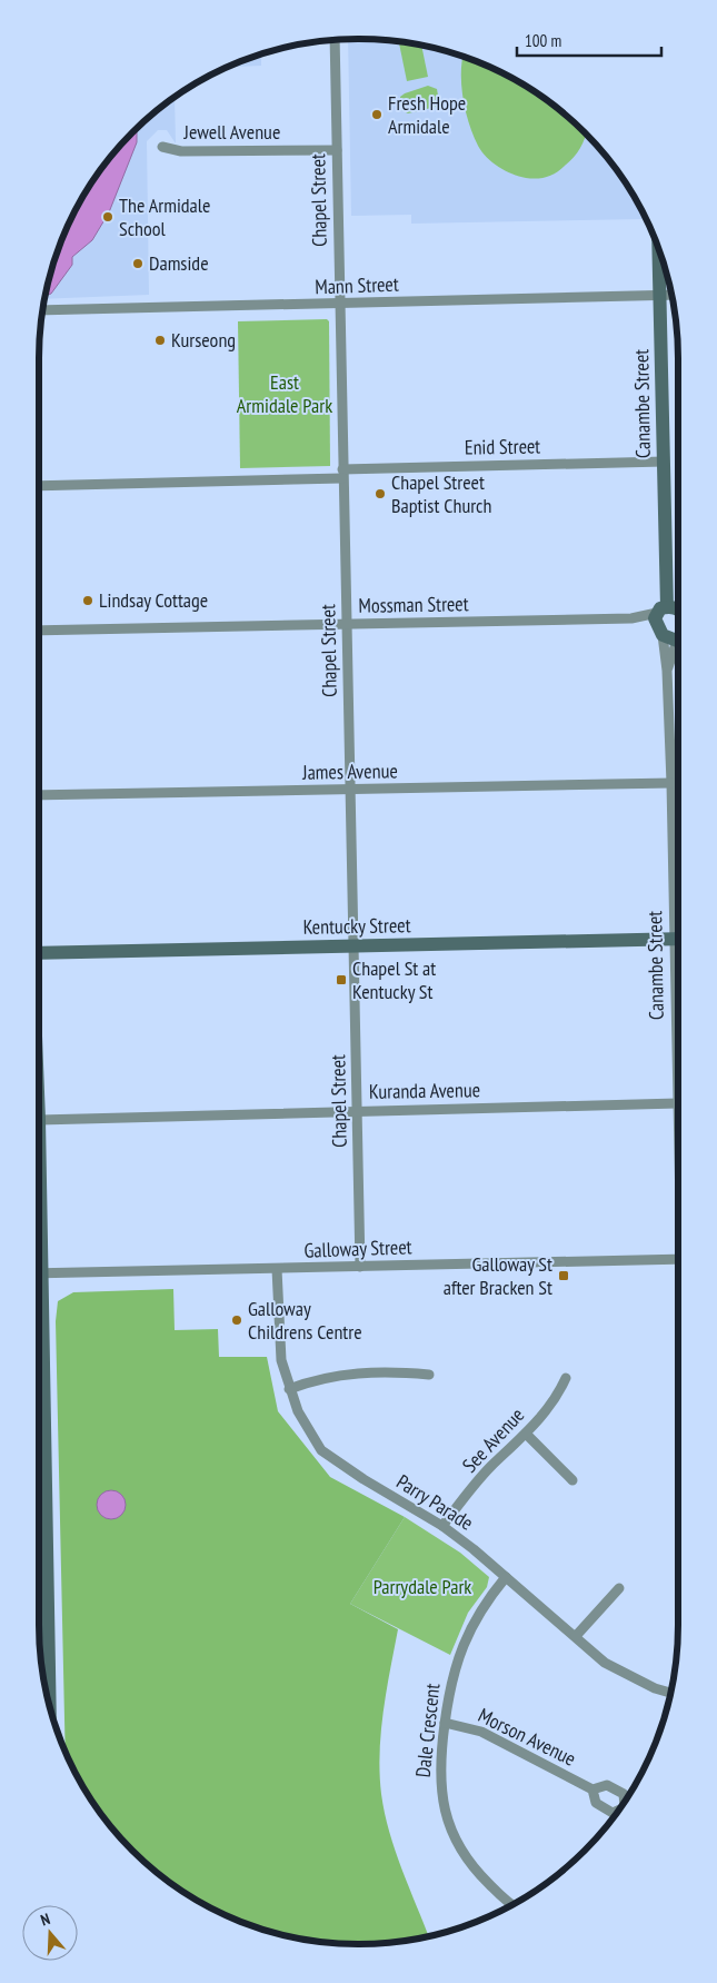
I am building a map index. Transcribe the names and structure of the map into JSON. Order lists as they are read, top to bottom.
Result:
{
  "streets": {
    "street": [
      "Jewell Avenue",
      "Chapel Street",
      "Mann Street",
      "Canambe Street",
      "Enid Street",
      "Mossman Street",
      "James Avenue",
      "Kentucky Street",
      "Kuranda Avenue",
      "Galloway Street",
      "See Avenue",
      "Parry Parade",
      "Dale Crescent",
      "Morson Avenue"
    ]
  },
  "crossings": [
    ["Jewell Avenue", "Chapel Street"],
    ["Chapel Street", "Mann Street"],
    ["Chapel Street", "Enid Street"],
    ["Chapel Street", "Mossman Street"],
    ["Chapel Street", "James Avenue"],
    ["Chapel Street", "Kentucky Street"],
    ["Chapel Street", "Kuranda Avenue"],
    ["Chapel Street", "Galloway Street"],
    ["Mann Street", "Canambe Street"],
    ["Canambe Street", "Enid Street"],
    ["Canambe Street", "Mossman Street"],
    ["Canambe Street", "James Avenue"],
    ["Galloway Street", "Parry Parade"],
    ["See Avenue", "Parry Parade"],
    ["Parry Parade", "Dale Crescent"],
    ["Dale Crescent", "Morson Avenue"]
  ],
  "parks": ["East Armidale Park", "Parrydale Park"],
  "places": {
    "other": [
      "Fresh Hope Armidale",
      "The Armidale School",
      "Damside",
      "Kurseong",
      "Chapel Street Baptist Church",
      "Lindsay Cottage",
      "Galloway Childrens Centre"
    ],
    "transit": ["Chapel St at Kentucky St", "Galloway St after Bracken St"]
  },
  "scale_bar": "100 m",
  "north": "top"
}
